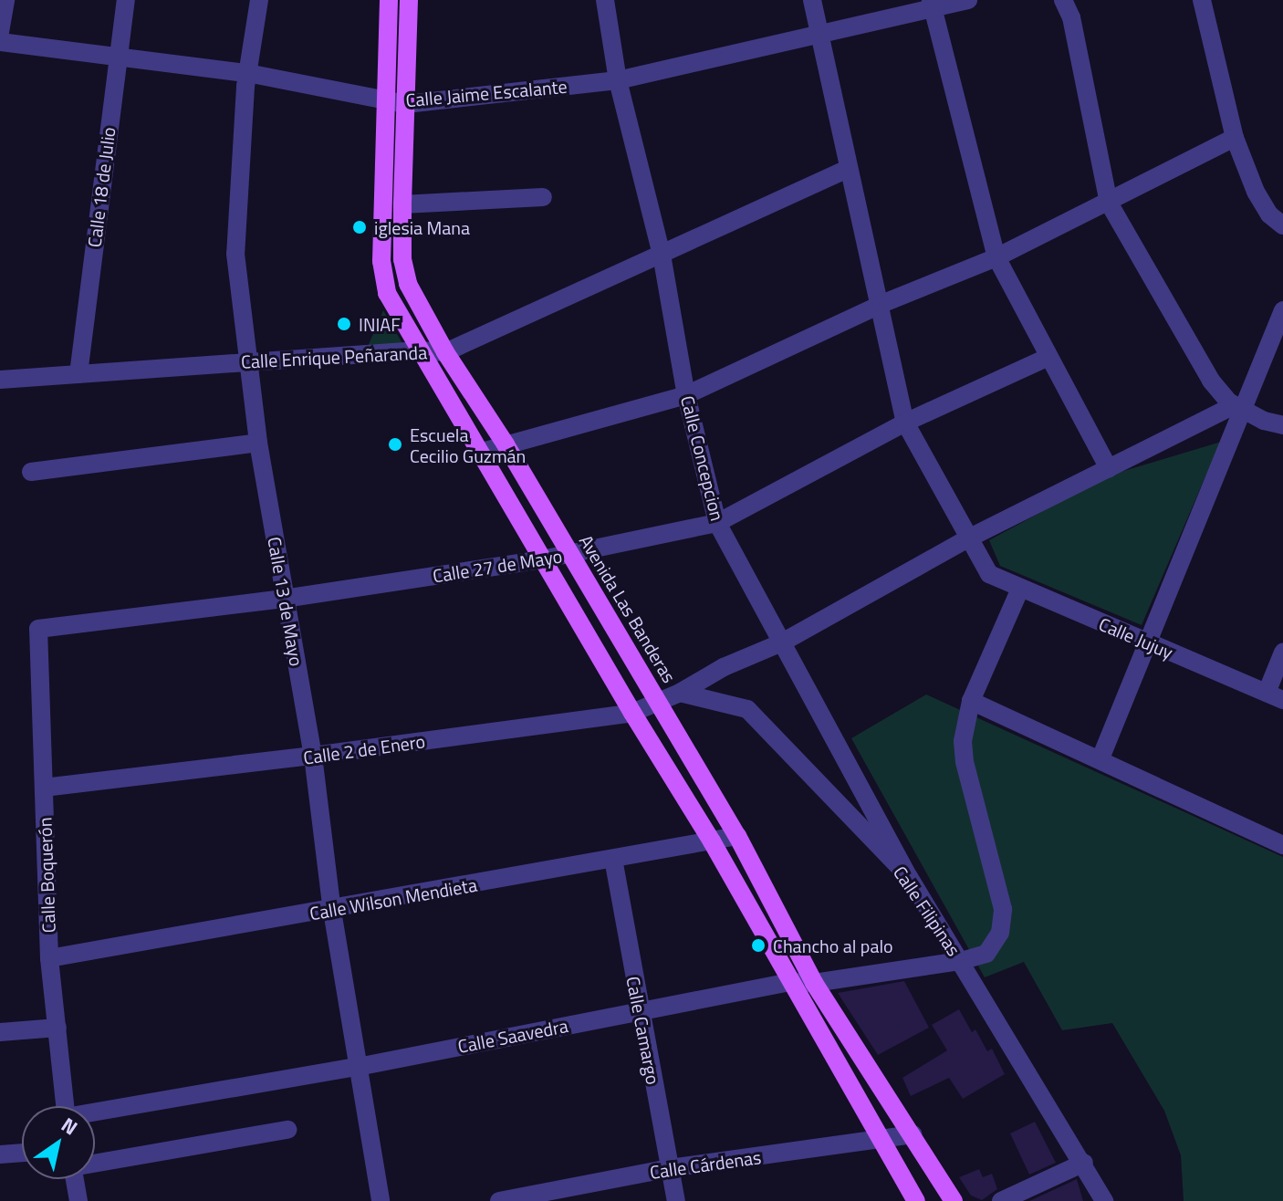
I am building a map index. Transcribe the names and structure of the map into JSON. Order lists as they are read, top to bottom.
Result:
{
  "streets": {
    "main road": ["Avenida Las Banderas"],
    "street": [
      "Calle Jaime Escalante",
      "Calle 18 de Julio",
      "Calle Enrique Peñaranda",
      "Calle Concepcion",
      "Calle 27 de Mayo",
      "Calle 13 de Mayo",
      "Calle Jujuy",
      "Calle 2 de Enero",
      "Calle Boquerón",
      "Calle Wilson Mendieta",
      "Calle Filipinas",
      "Calle Camargo",
      "Calle Saavedra",
      "Calle Cárdenas"
    ]
  },
  "crossings": [
    ["Calle Jaime Escalante", "Calle 18 de Julio"],
    ["Calle Jaime Escalante", "Calle Concepcion"],
    ["Calle Jaime Escalante", "Calle 13 de Mayo"],
    ["Calle Jaime Escalante", "Avenida Las Banderas"],
    ["Calle 18 de Julio", "Calle Enrique Peñaranda"],
    ["Calle Enrique Peñaranda", "Calle Concepcion"],
    ["Calle Enrique Peñaranda", "Calle 13 de Mayo"],
    ["Calle Enrique Peñaranda", "Avenida Las Banderas"],
    ["Calle Concepcion", "Calle 27 de Mayo"],
    ["Calle Concepcion", "Calle 2 de Enero"],
    ["Calle Concepcion", "Calle Filipinas"],
    ["Calle 27 de Mayo", "Calle 13 de Mayo"],
    ["Calle 27 de Mayo", "Avenida Las Banderas"],
    ["Calle 27 de Mayo", "Calle Boquerón"],
    ["Calle 13 de Mayo", "Calle 2 de Enero"],
    ["Calle 13 de Mayo", "Calle Wilson Mendieta"],
    ["Calle 13 de Mayo", "Calle Saavedra"],
    ["Avenida Las Banderas", "Calle 2 de Enero"],
    ["Avenida Las Banderas", "Calle Wilson Mendieta"],
    ["Avenida Las Banderas", "Calle Saavedra"],
    ["Avenida Las Banderas", "Calle Cárdenas"],
    ["Calle Jujuy", "Calle 2 de Enero"],
    ["Calle Jujuy", "Calle Saavedra"],
    ["Calle 2 de Enero", "Calle Boquerón"],
    ["Calle 2 de Enero", "Calle Filipinas"],
    ["Calle Boquerón", "Calle Wilson Mendieta"],
    ["Calle Wilson Mendieta", "Calle Camargo"],
    ["Calle Filipinas", "Calle Saavedra"],
    ["Calle Camargo", "Calle Saavedra"],
    ["Calle Camargo", "Calle Cárdenas"]
  ],
  "places": [
    "iglesia Mana",
    "INIAF",
    "Escuela Cecilio Guzmán",
    "Chancho al palo"
  ],
  "north": "top right"
}
